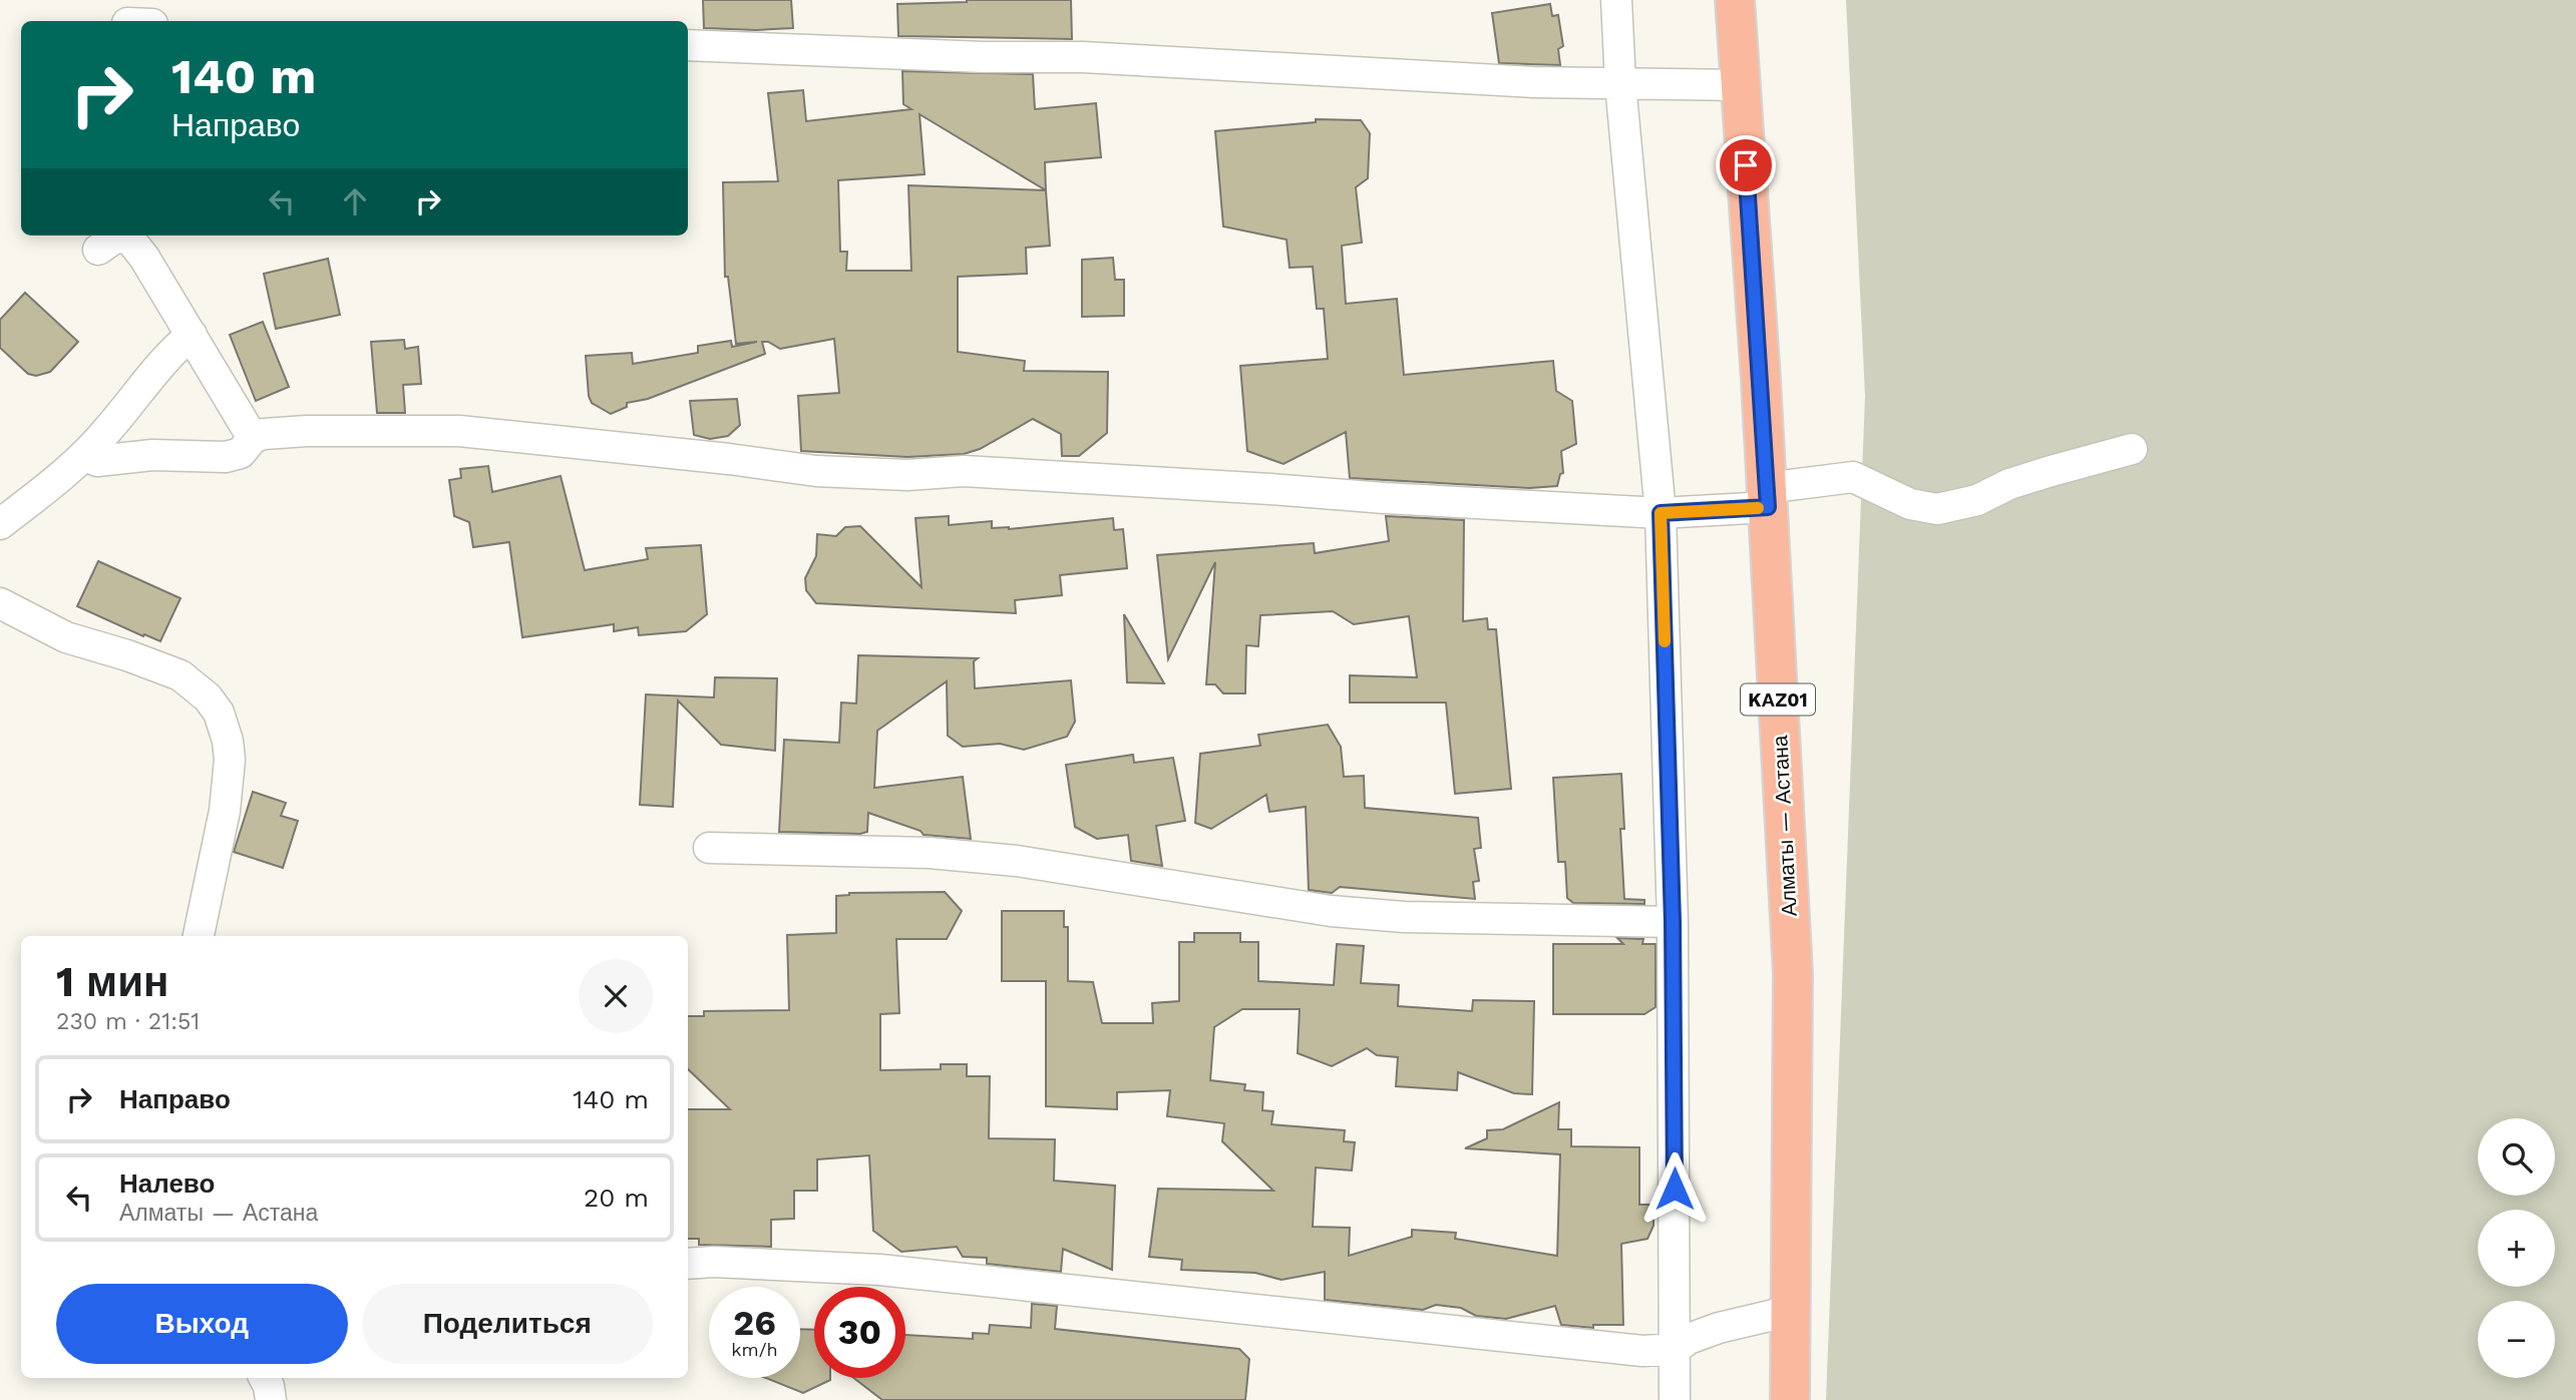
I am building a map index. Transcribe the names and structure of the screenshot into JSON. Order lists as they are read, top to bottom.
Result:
{
  "streets": {
    "highway": ["KАZ01", "Алматы — Астана"]
  },
  "page": {
    "turn": ["140 m", "Направо"],
    "heading": ["1 мин", "230 m · 21:51"],
    "list": [
      {
        "name": "Направо",
        "value": "140 m"
      },
      {
        "name": "Налево",
        "note": "Алматы — Астана",
        "value": "20 m"
      }
    ],
    "map_buttons": ["+", "−"],
    "buttons": ["Выход", "Поделиться"],
    "speed": "26 km/h",
    "limit": "30"
  }
}
